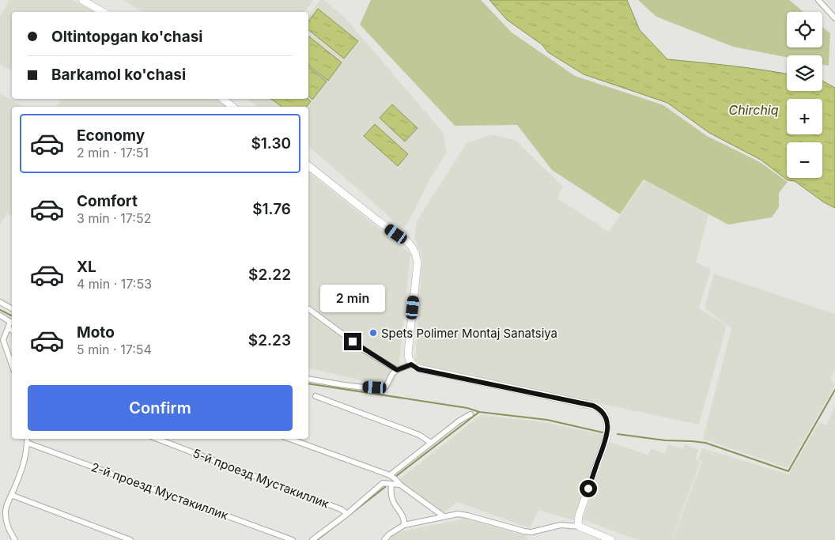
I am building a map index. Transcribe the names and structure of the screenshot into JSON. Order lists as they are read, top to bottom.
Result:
{
  "streets": {
    "street": ["5-й проезд Мустакиллик", "2-й проезд Мустакиллик"]
  },
  "water": ["Chirchiq"],
  "places": ["Spets Polimer Montaj Sanatsiya"],
  "page": {
    "map_buttons": ["+", "−"],
    "banner": ["Oltintopgan ko'chasi", "Barkamol ko'chasi"],
    "list": [
      {
        "name": "Economy",
        "note": "2 min · 17:51",
        "value": "$1.30"
      },
      {
        "name": "Comfort",
        "note": "3 min · 17:52",
        "value": "$1.76"
      },
      {
        "name": "XL",
        "note": "4 min · 17:53",
        "value": "$2.22"
      },
      {
        "name": "Moto",
        "note": "5 min · 17:54",
        "value": "$2.23"
      }
    ],
    "bubble": "2 min",
    "buttons": "Confirm"
  }
}
